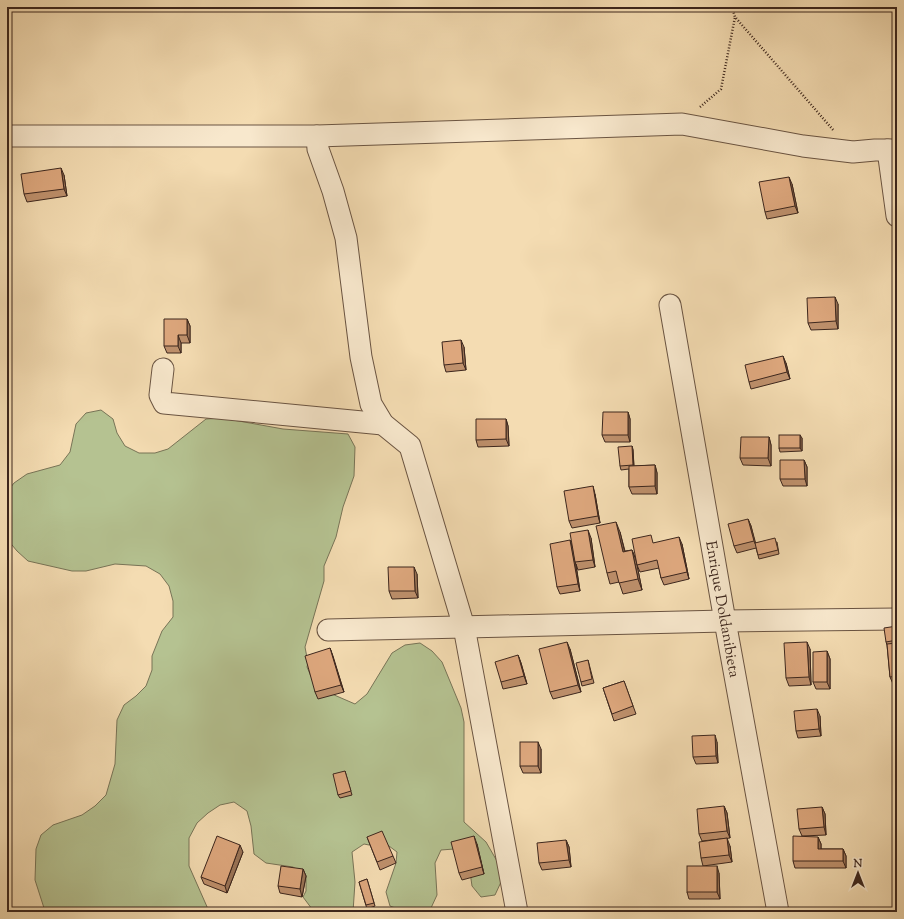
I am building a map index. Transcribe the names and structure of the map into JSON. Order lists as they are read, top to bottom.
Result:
{
  "streets": {
    "street": ["Enrique Doldanibieta"]
  },
  "north": "top"
}
